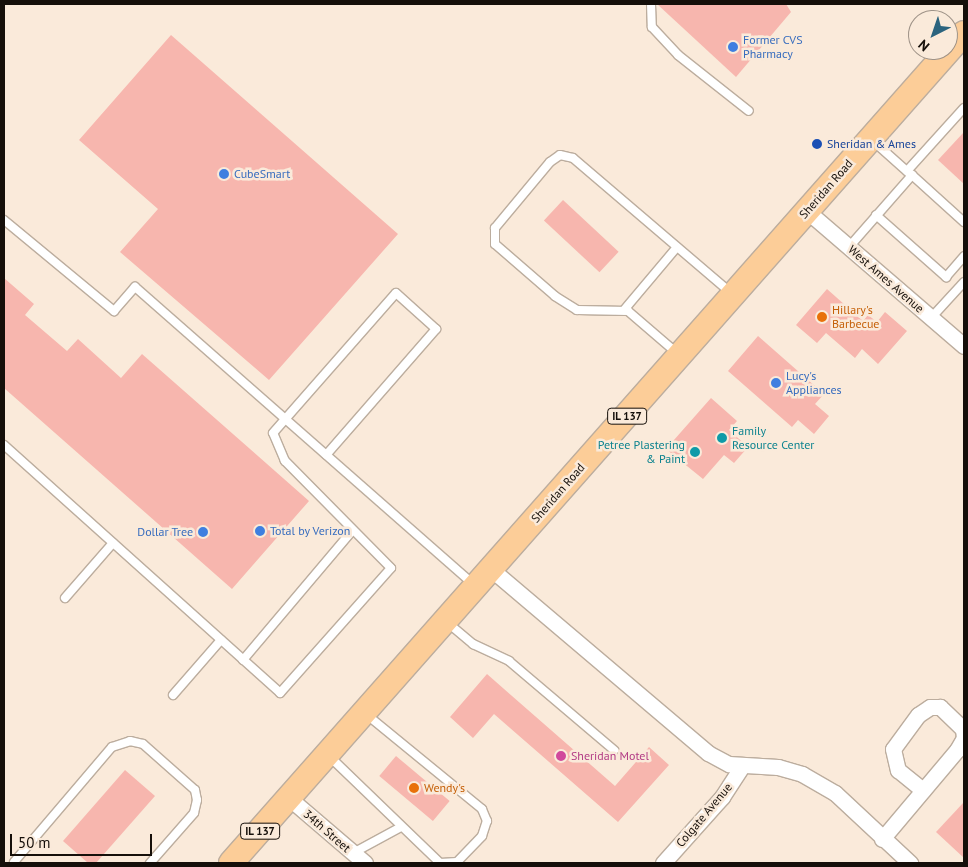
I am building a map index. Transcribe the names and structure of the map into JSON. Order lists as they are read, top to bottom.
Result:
{
  "streets": {
    "main road": ["Sheridan Road", "IL 137"],
    "street": ["West Ames Avenue", "Colgate Avenue", "34th Street"]
  },
  "crossings": [
    ["Sheridan Road", "West Ames Avenue"],
    ["Sheridan Road", "34th Street"]
  ],
  "places": [
    "Former CVS Pharmacy",
    "Sheridan & Ames",
    "CubeSmart",
    "Hillary's Barbecue",
    "Lucy's Appliances",
    "Family Resource Center",
    "Petree Plastering & Paint",
    "Total by Verizon",
    "Dollar Tree",
    "Sheridan Motel",
    "Wendy's"
  ],
  "scale_bar": "50 m",
  "north": "bottom left"
}
